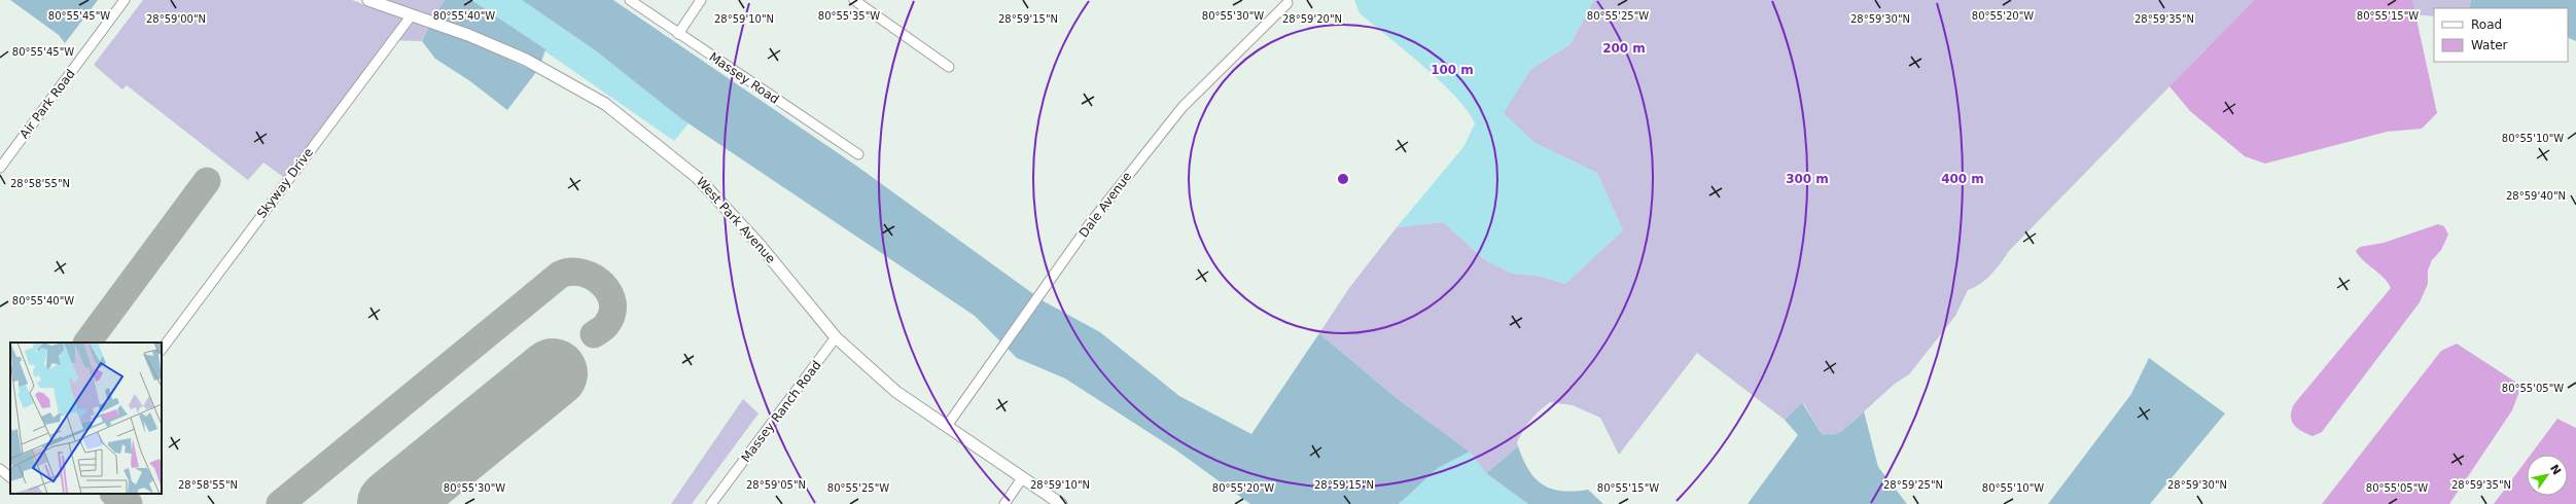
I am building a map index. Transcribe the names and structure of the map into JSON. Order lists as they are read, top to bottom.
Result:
{
  "streets": {
    "street": [
      "Massey Road",
      "Air Park Road",
      "Skyway Drive",
      "Dale Avenue",
      "West Park Avenue",
      "Massey Ranch Road"
    ]
  },
  "crossings": [
    ["Skyway Drive", "West Park Avenue"],
    ["Dale Avenue", "West Park Avenue"],
    ["West Park Avenue", "Massey Ranch Road"]
  ],
  "legend": ["Road", "Water"],
  "north": "top right",
  "coordinates": [
    "80°55'15\"W",
    "80°55'45\"W",
    "80°55'40\"W",
    "80°55'35\"W",
    "80°55'30\"W",
    "80°55'25\"W",
    "80°55'20\"W",
    "28°59'00\"N",
    "28°59'10\"N",
    "28°59'15\"N",
    "28°59'20\"N",
    "28°59'35\"N",
    "28°59'30\"N",
    "80°55'10\"W",
    "28°58'55\"N",
    "28°59'40\"N",
    "80°55'05\"W",
    "28°59'05\"N",
    "28°59'25\"N"
  ],
  "rings": [
    "200 m",
    "100 m",
    "300 m",
    "400 m"
  ]
}
